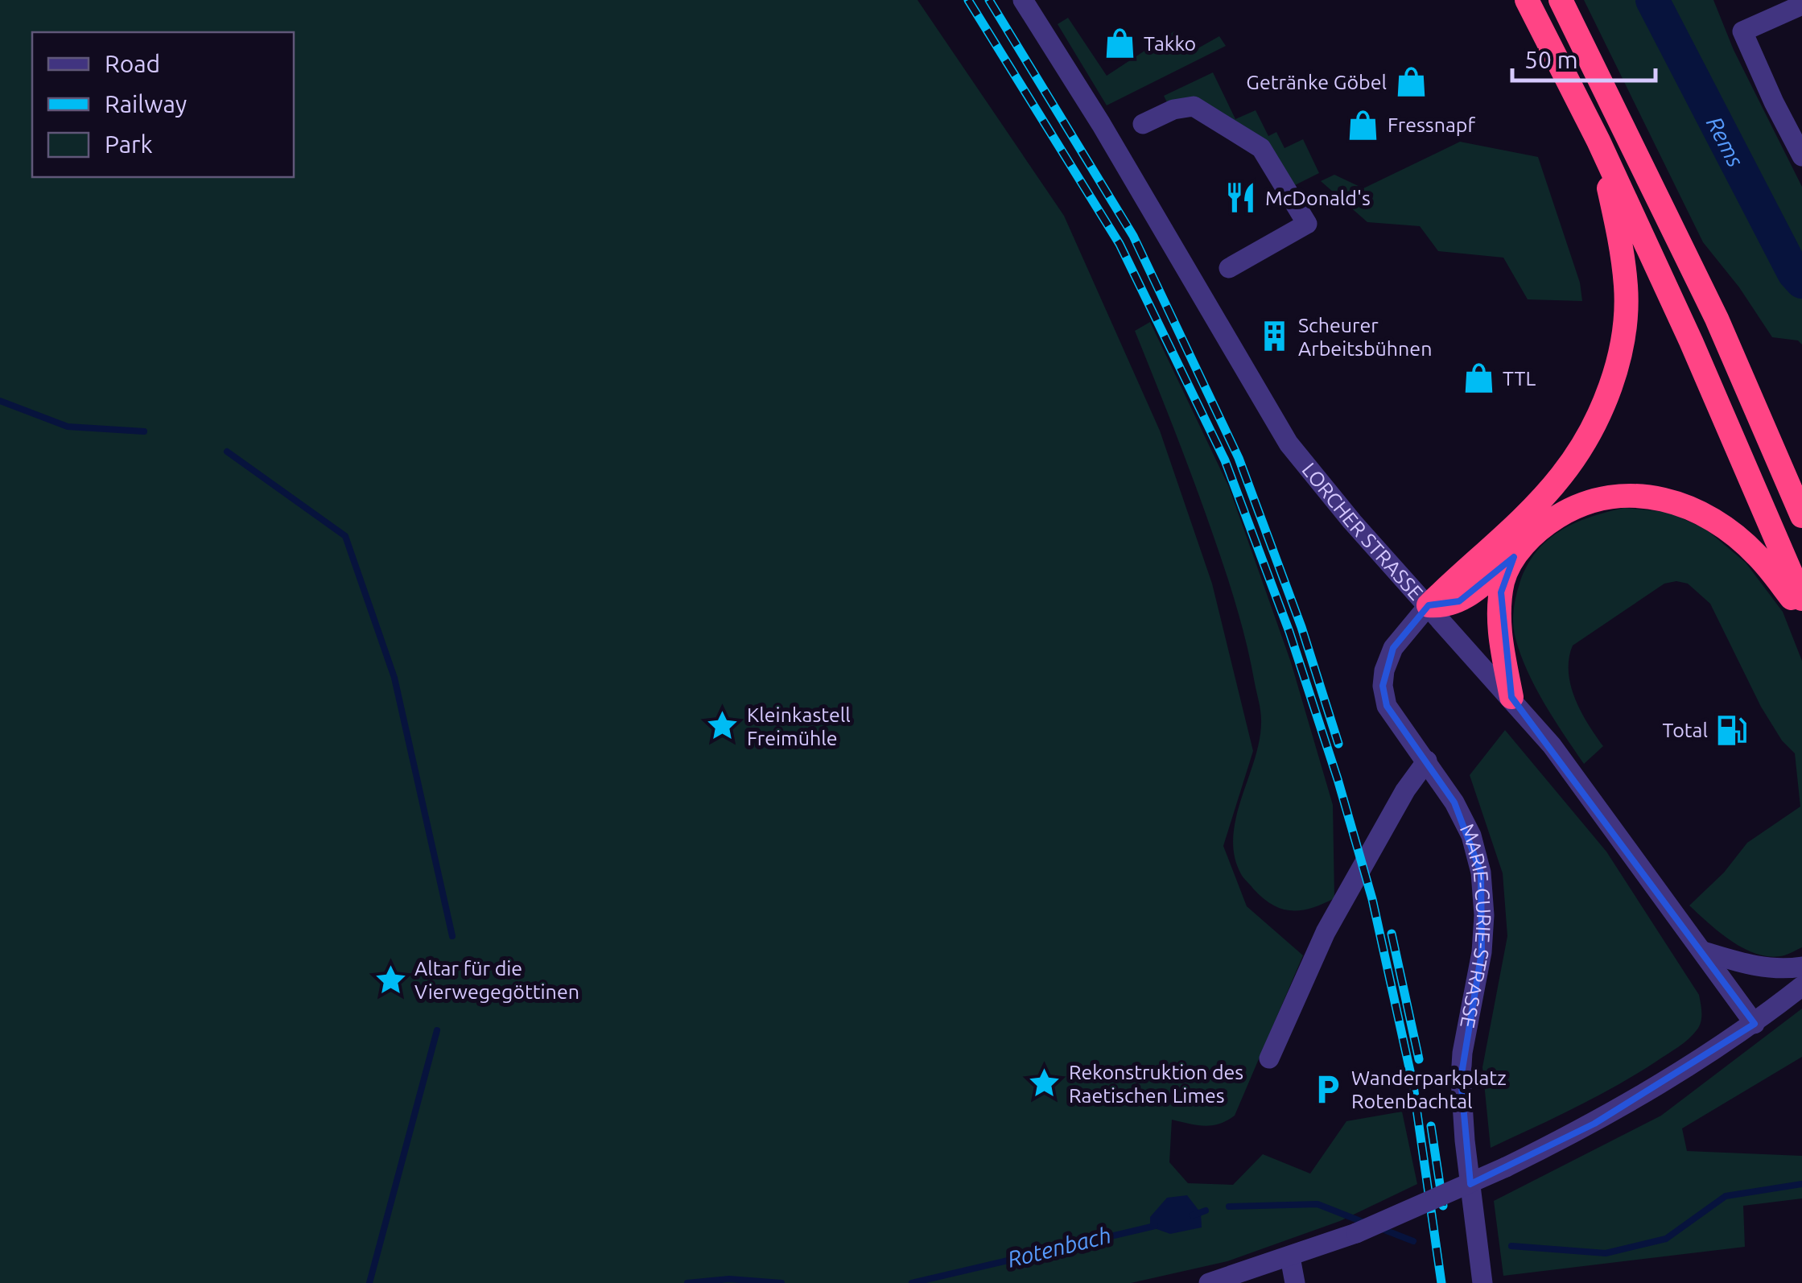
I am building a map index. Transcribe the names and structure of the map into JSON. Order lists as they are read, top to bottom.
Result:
{
  "streets": {
    "street": ["LORCHER STRASSE", "MARIE-CURIE-STRASSE"]
  },
  "crossings": [
    ["LORCHER STRASSE", "MARIE-CURIE-STRASSE"]
  ],
  "water": ["Rems", "Rotenbach"],
  "places": {
    "shop": [
      "Takko",
      "Getränke Göbel",
      "Fressnapf",
      "TTL"
    ],
    "restaurant": ["McDonald's"],
    "building": ["Scheurer Arbeitsbühnen"],
    "place": ["Kleinkastell Freimühle", "Altar für die Vierwegegöttinen", "Rekonstruktion des Raetischen Limes"],
    "fuel station": ["Total"],
    "parking": ["Wanderparkplatz Rotenbachtal"]
  },
  "legend": ["Road", "Railway", "Park"],
  "scale_bar": "50 m"
}
